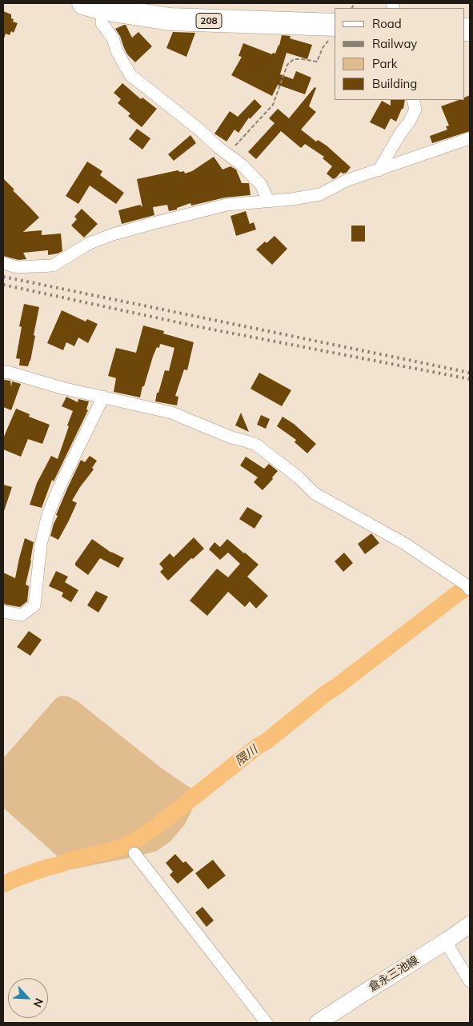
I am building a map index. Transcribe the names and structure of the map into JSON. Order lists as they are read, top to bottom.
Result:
{
  "streets": {
    "highway": ["208"],
    "main road": ["倉永三池線"]
  },
  "water": ["隈川"],
  "legend": [
    "Road",
    "Railway",
    "Park",
    "Building"
  ],
  "north": "bottom right"
}
